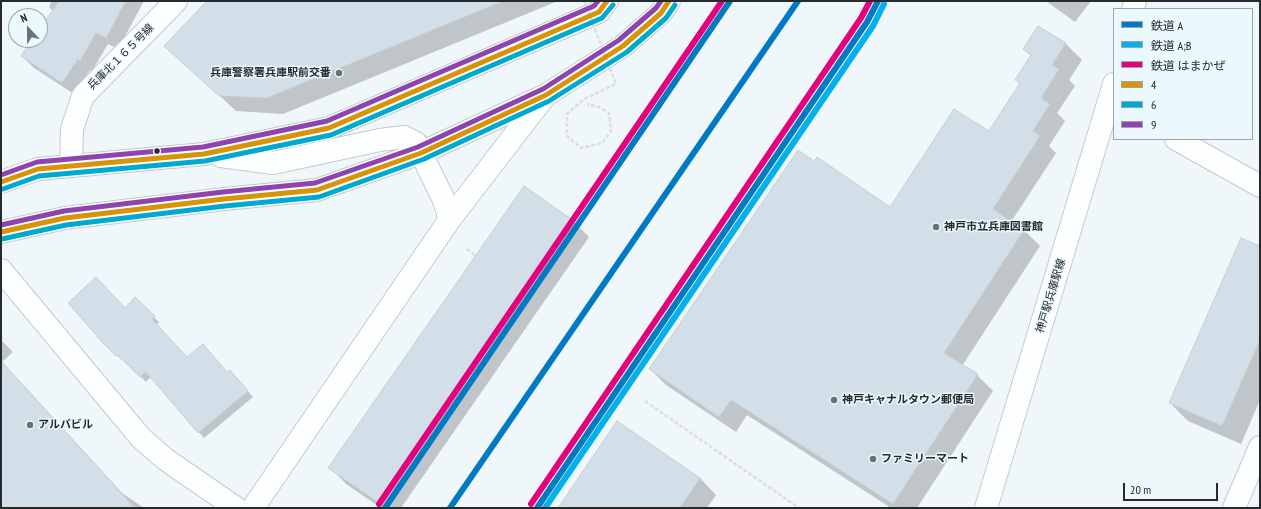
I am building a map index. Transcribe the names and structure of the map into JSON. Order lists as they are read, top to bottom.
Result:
{
  "streets": {
    "street": ["兵庫北１６５号線", "神戸駅兵庫駅線"]
  },
  "places": [
    "兵庫警察署兵庫駅前交番",
    "神戸市立兵庫図書館",
    "神戸キャナルタウン郵便局",
    "アルバビル",
    "ファミリーマート"
  ],
  "lines": [
    "rail line A",
    "rail line はまかぜ",
    "transit line 4",
    "transit line 9",
    "rail line A;B",
    "transit line 6"
  ],
  "legend": [
    "鉄道 A",
    "鉄道 A;B",
    "鉄道 はまかぜ",
    "4",
    "6",
    "9"
  ],
  "scale_bar": "20 m",
  "north": "top"
}
